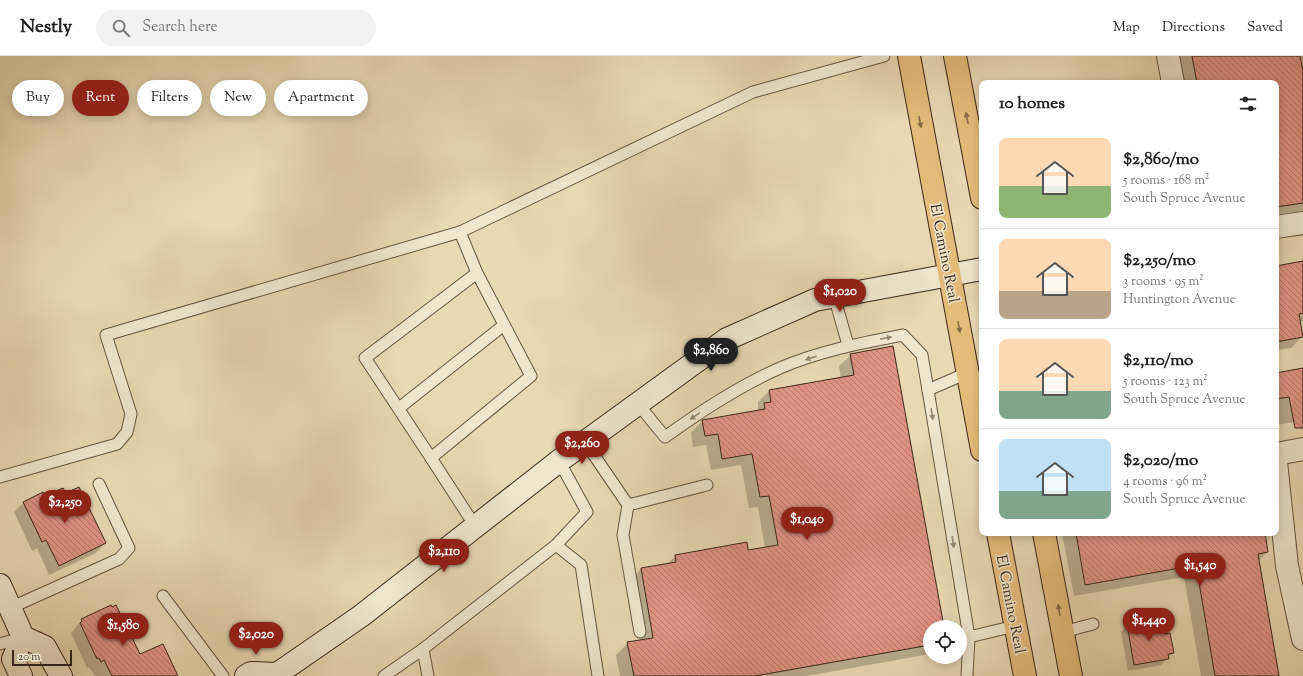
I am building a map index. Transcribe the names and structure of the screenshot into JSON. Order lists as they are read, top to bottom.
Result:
{
  "streets": {
    "main road": ["El Camino Real"]
  },
  "scale_bar": "20 m",
  "page": {
    "header": "Nestly",
    "search": "Search here",
    "nav": ["Map", "Directions", "Saved"],
    "chip": [
      "Buy",
      "Rent",
      "Filters",
      "New",
      "Apartment"
    ],
    "heading": "10 homes",
    "list": [
      {
        "name": "$2,860/mo",
        "note": "5 rooms · 168 m² · South Spruce Avenue"
      },
      {
        "name": "$2,250/mo",
        "note": "3 rooms · 95 m² · Huntington Avenue"
      },
      {
        "name": "$2,110/mo",
        "note": "5 rooms · 123 m² · South Spruce Avenue"
      },
      {
        "name": "$2,020/mo",
        "note": "4 rooms · 96 m² · South Spruce Avenue"
      }
    ],
    "price": [
      "$1,020",
      "$2,860",
      "$2,260",
      "$2,250",
      "$1,040",
      "$2,110",
      "$1,540",
      "$1,440",
      "$1,580",
      "$2,020"
    ],
    "scale": "20 m"
  }
}
